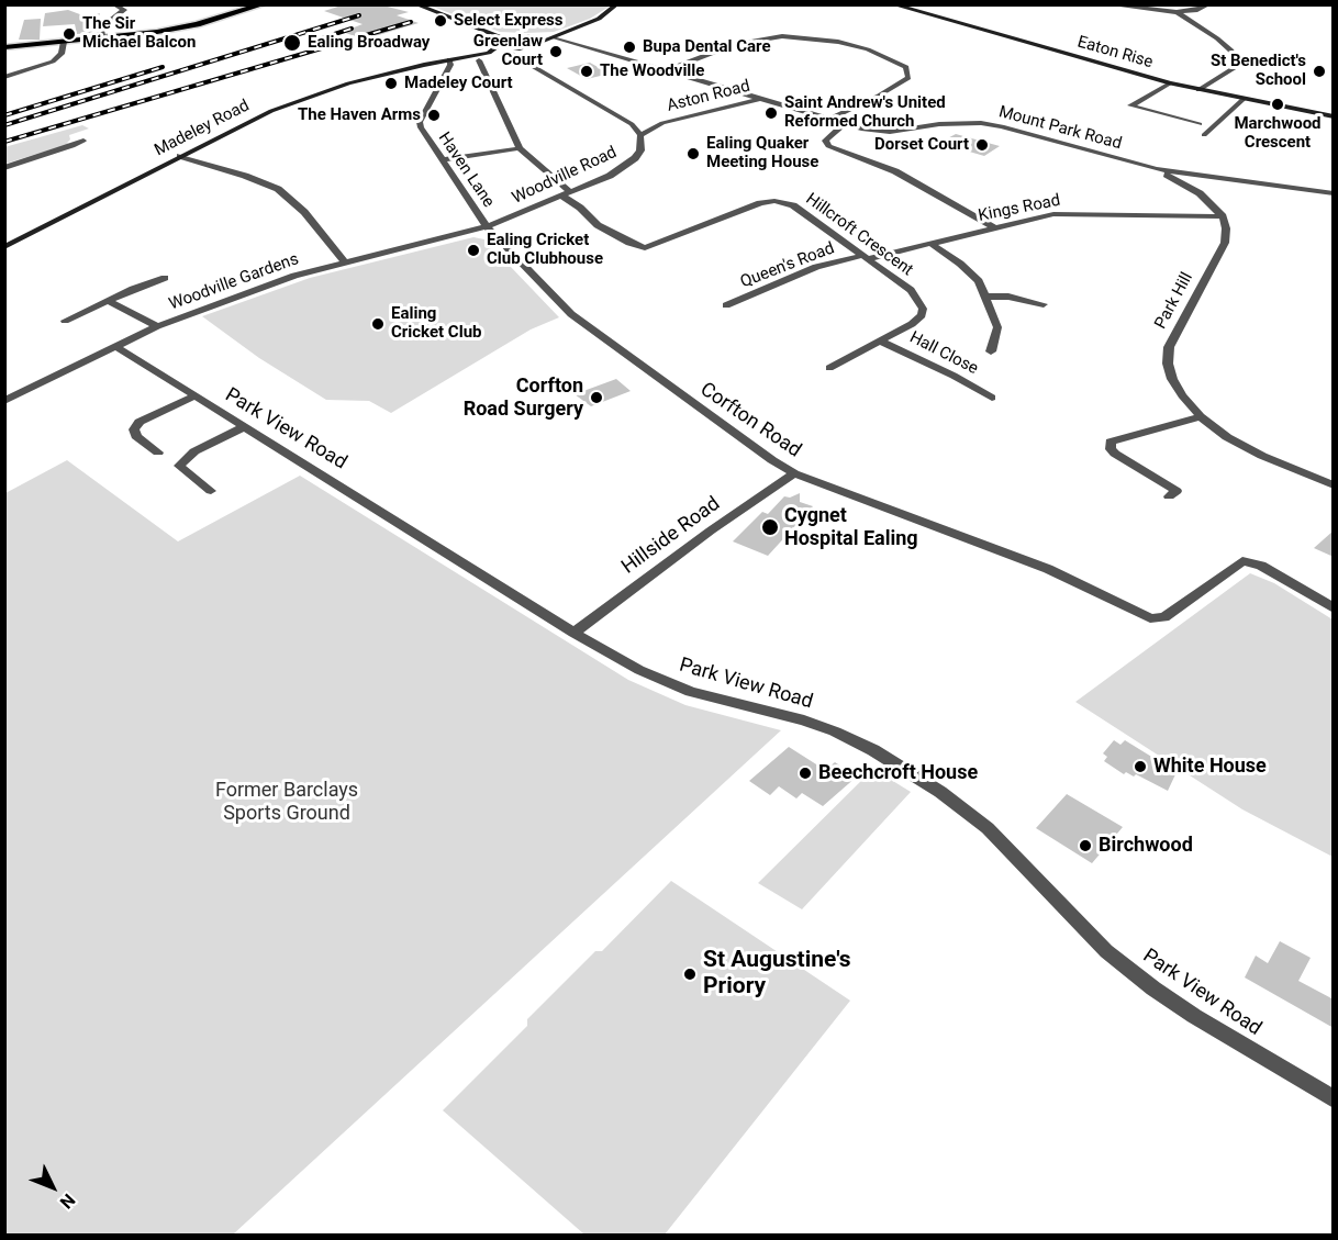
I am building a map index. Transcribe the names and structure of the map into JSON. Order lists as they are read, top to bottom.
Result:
{
  "streets": {
    "street": [
      "Eaton Rise",
      "Aston Road",
      "Madeley Road",
      "Mount Park Road",
      "Haven Lane",
      "Woodville Road",
      "Kings Road",
      "Hillcroft Crescent",
      "Queen's Road",
      "Woodville Gardens",
      "Park Hill",
      "Hall Close",
      "Corfton Road",
      "Park View Road",
      "Hillside Road"
    ]
  },
  "crossings": [
    ["Aston Road", "Mount Park Road"],
    ["Aston Road", "Woodville Road"],
    ["Madeley Road", "Mount Park Road"],
    ["Madeley Road", "Haven Lane"],
    ["Madeley Road", "Woodville Road"],
    ["Haven Lane", "Woodville Road"],
    ["Haven Lane", "Woodville Gardens"],
    ["Haven Lane", "Corfton Road"],
    ["Woodville Road", "Hillcroft Crescent"],
    ["Woodville Road", "Woodville Gardens"],
    ["Woodville Road", "Corfton Road"],
    ["Kings Road", "Hillcroft Crescent"],
    ["Kings Road", "Queen's Road"],
    ["Kings Road", "Park Hill"],
    ["Hillcroft Crescent", "Queen's Road"],
    ["Hillcroft Crescent", "Hall Close"],
    ["Woodville Gardens", "Corfton Road"],
    ["Woodville Gardens", "Park View Road"],
    ["Corfton Road", "Hillside Road"],
    ["Park View Road", "Hillside Road"]
  ],
  "parks": ["Former Barclays Sports Ground"],
  "places": [
    "Select Express",
    "The Sir Michael Balcon",
    "Ealing Broadway",
    "Bupa Dental Care",
    "Greenlaw Court",
    "The Woodville",
    "St Benedict's School",
    "Madeley Court",
    "Marchwood Crescent",
    "Saint Andrew's United Reformed Church",
    "The Haven Arms",
    "Dorset Court",
    "Ealing Quaker Meeting House",
    "Ealing Cricket Club Clubhouse",
    "Ealing Cricket Club",
    "Corfton Road Surgery",
    "Cygnet Hospital Ealing",
    "White House",
    "Beechcroft House",
    "Birchwood",
    "St Augustine's Priory"
  ],
  "north": "bottom right"
}
